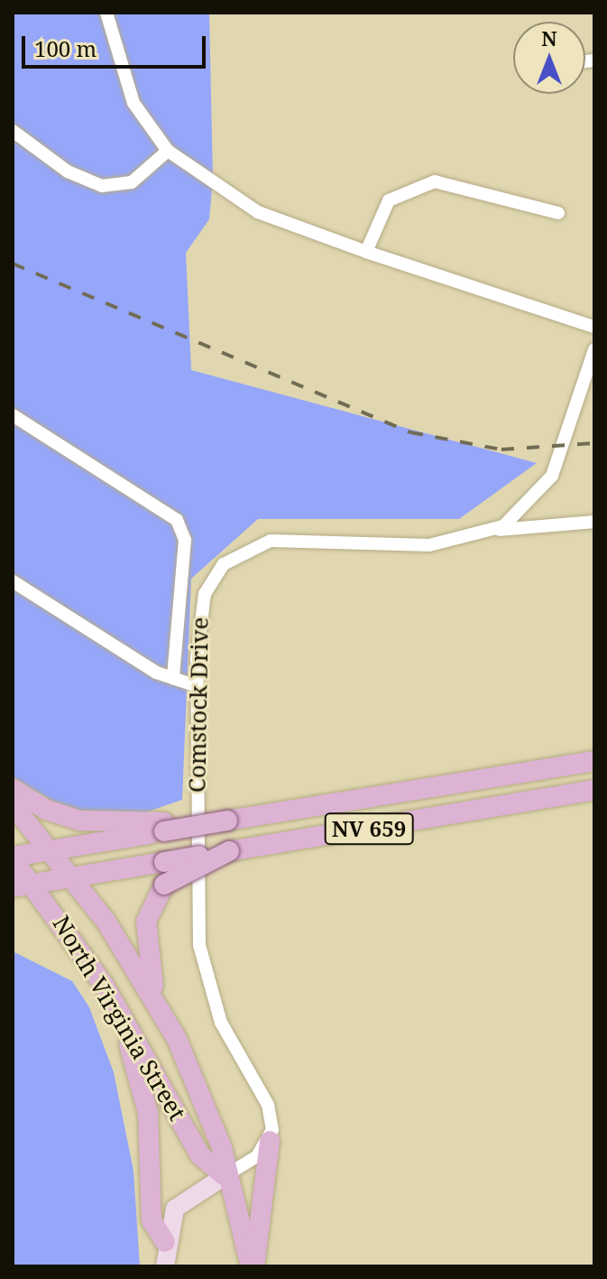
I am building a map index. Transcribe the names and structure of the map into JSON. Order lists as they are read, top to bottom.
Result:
{
  "streets": {
    "main road": ["NV 659", "North Virginia Street"],
    "street": ["Comstock Drive"]
  },
  "crossings": [
    ["NV 659", "North Virginia Street"]
  ],
  "scale_bar": "100 m",
  "north": "top"
}
